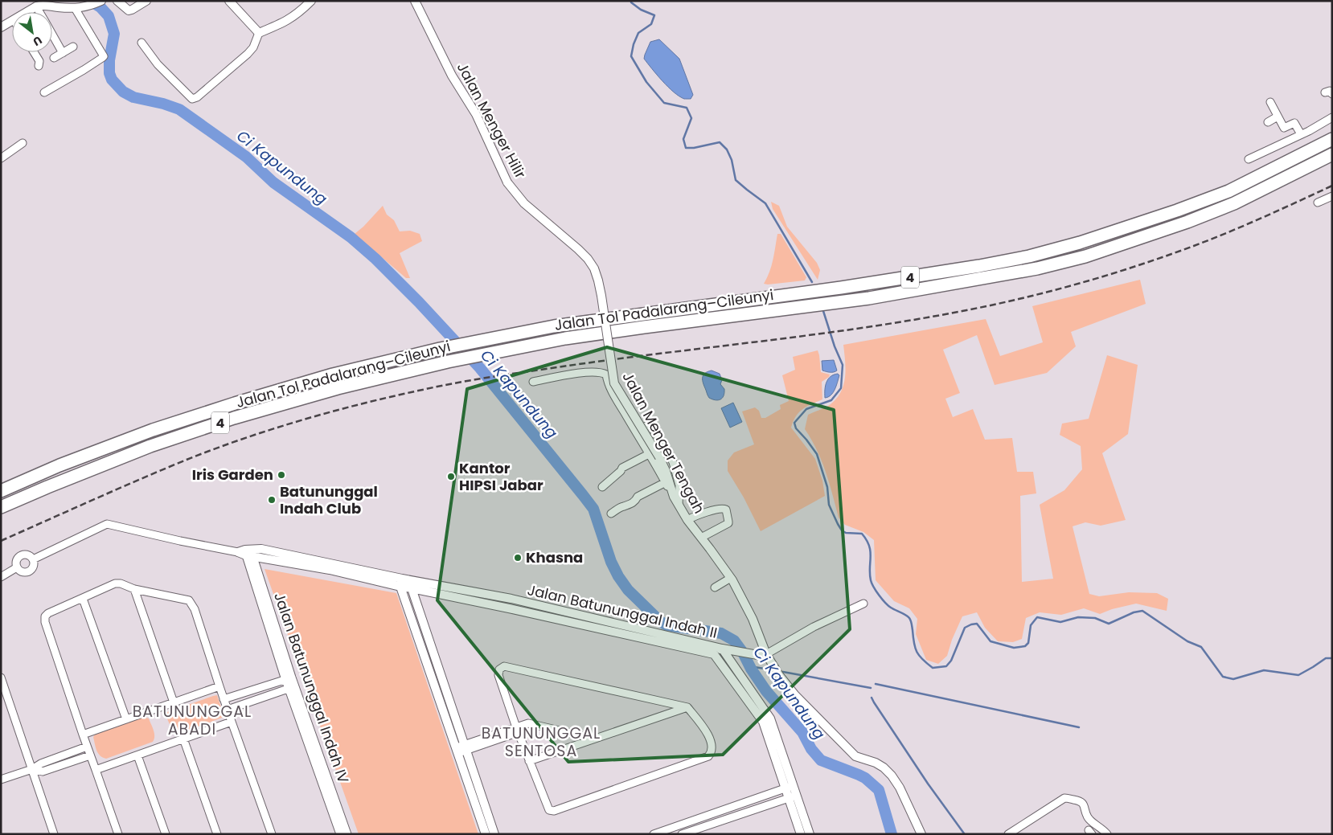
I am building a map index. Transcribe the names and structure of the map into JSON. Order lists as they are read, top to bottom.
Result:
{
  "streets": {
    "highway": ["4", "Jalan Tol Padalarang–Cileunyi"],
    "street": [
      "Jalan Menger Hilir",
      "Jalan Menger Tengah",
      "Jalan Batununggal Indah II",
      "Jalan Batununggal Indah IV"
    ]
  },
  "crossings": [
    ["Jalan Menger Hilir", "Jalan Menger Tengah"],
    ["Jalan Batununggal Indah II", "Jalan Batununggal Indah IV"]
  ],
  "districts": ["BATUNUNGGAL ABADI", "BATUNUNGGAL SENTOSA"],
  "water": ["Ci Kapundung"],
  "places": [
    "Iris Garden",
    "Kantor HIPSI Jabar",
    "Batununggal Indah Club",
    "Khasna"
  ],
  "north": "bottom right"
}
